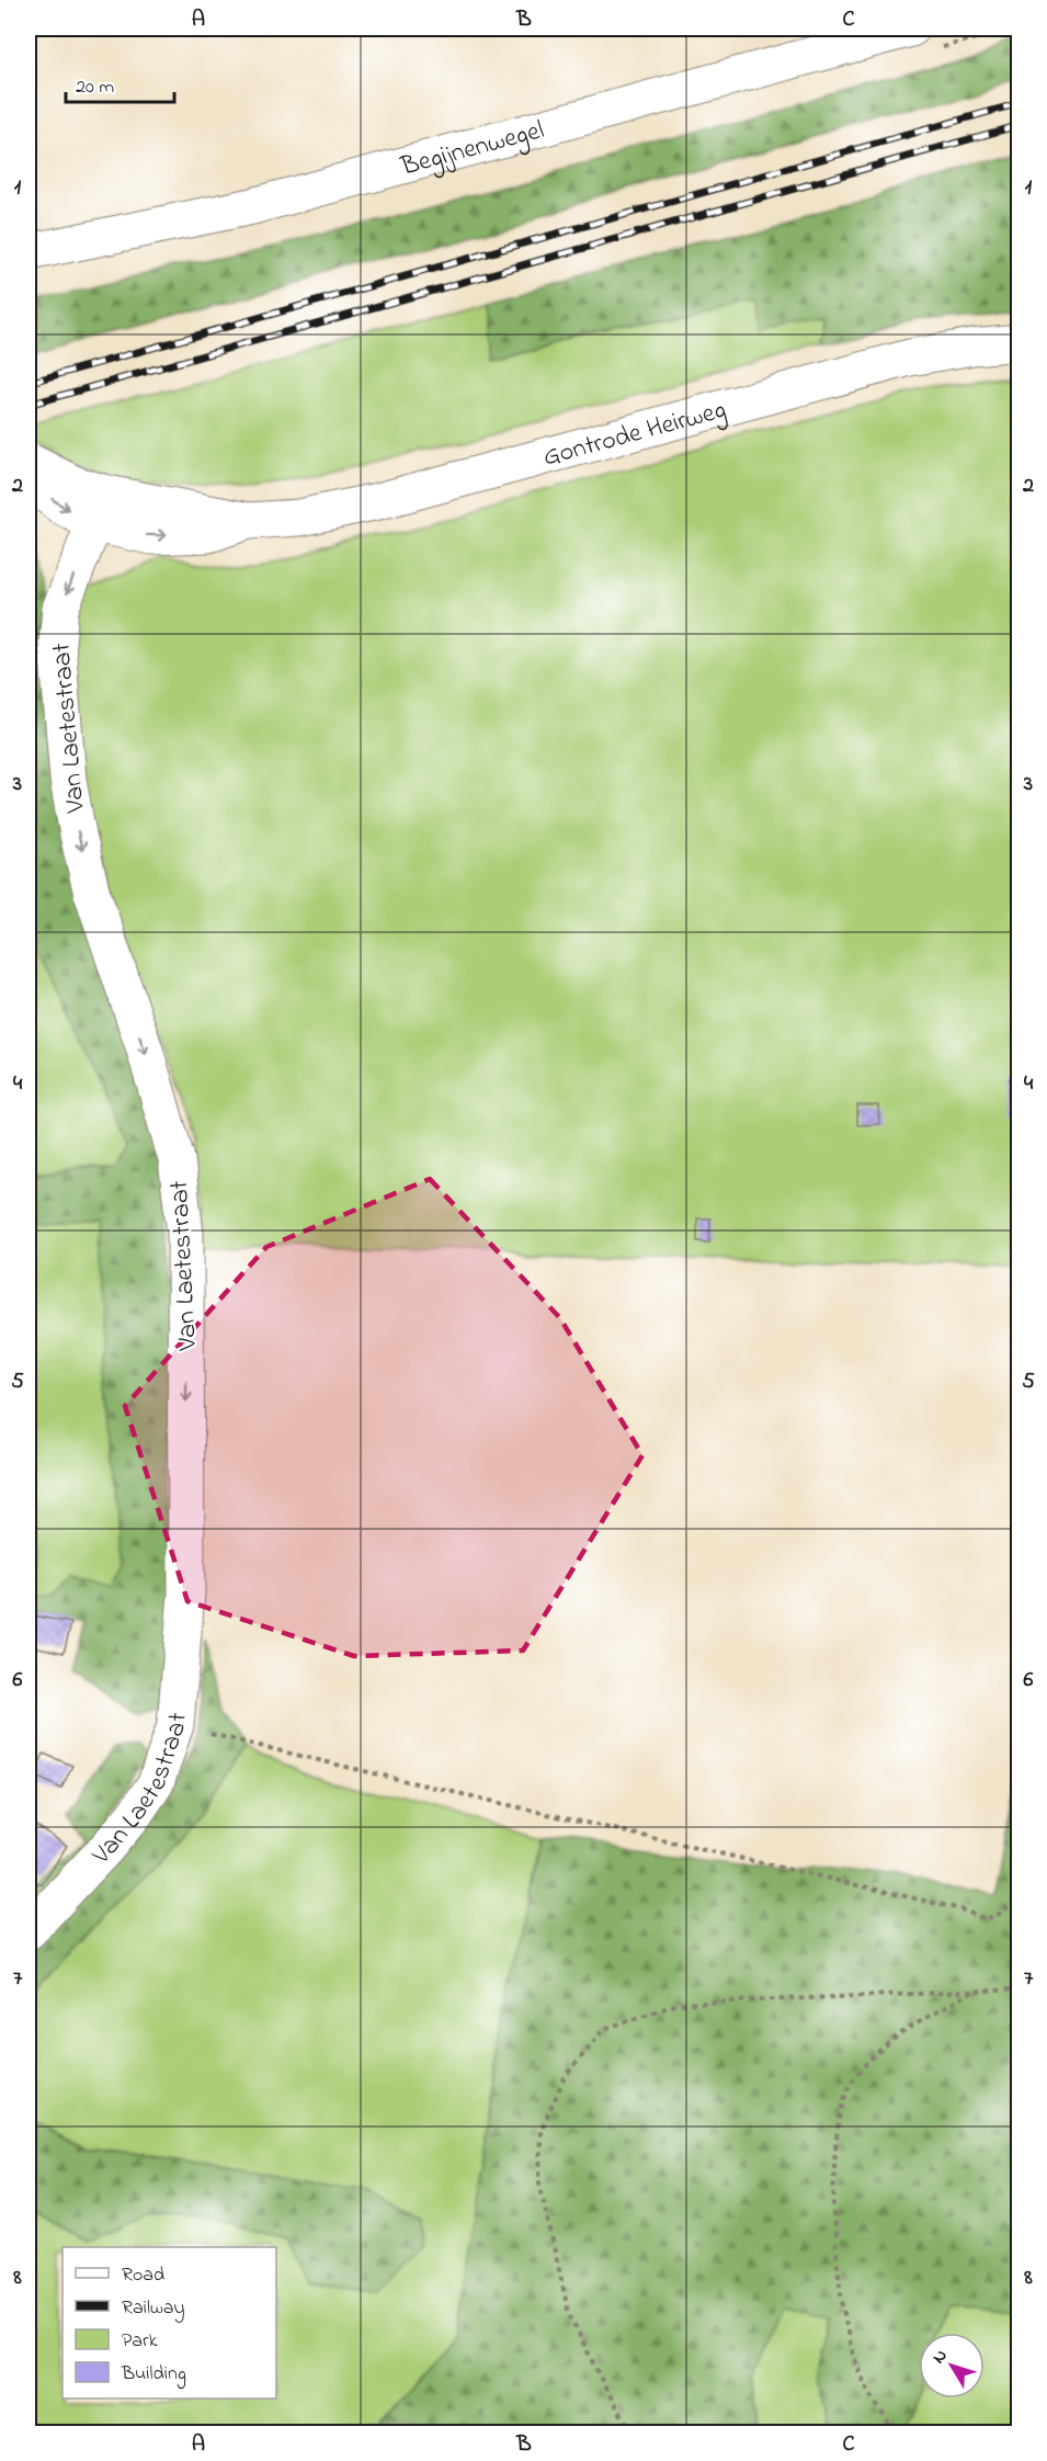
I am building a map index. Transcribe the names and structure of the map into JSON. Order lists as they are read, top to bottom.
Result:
{
  "streets": {
    "street": ["Begijnenwegel", "Gontrode Heirweg", "Van Laetestraat"]
  },
  "crossings": [
    ["Gontrode Heirweg", "Van Laetestraat"]
  ],
  "one_way": ["Van Laetestraat"],
  "legend": [
    "Road",
    "Railway",
    "Park",
    "Building"
  ],
  "scale_bar": "20 m",
  "north": "top left",
  "grid": {
    "columns": ["A", "B", "C"],
    "rows": [
      "1",
      "2",
      "3",
      "4",
      "5",
      "6",
      "7",
      "8"
    ]
  }
}
